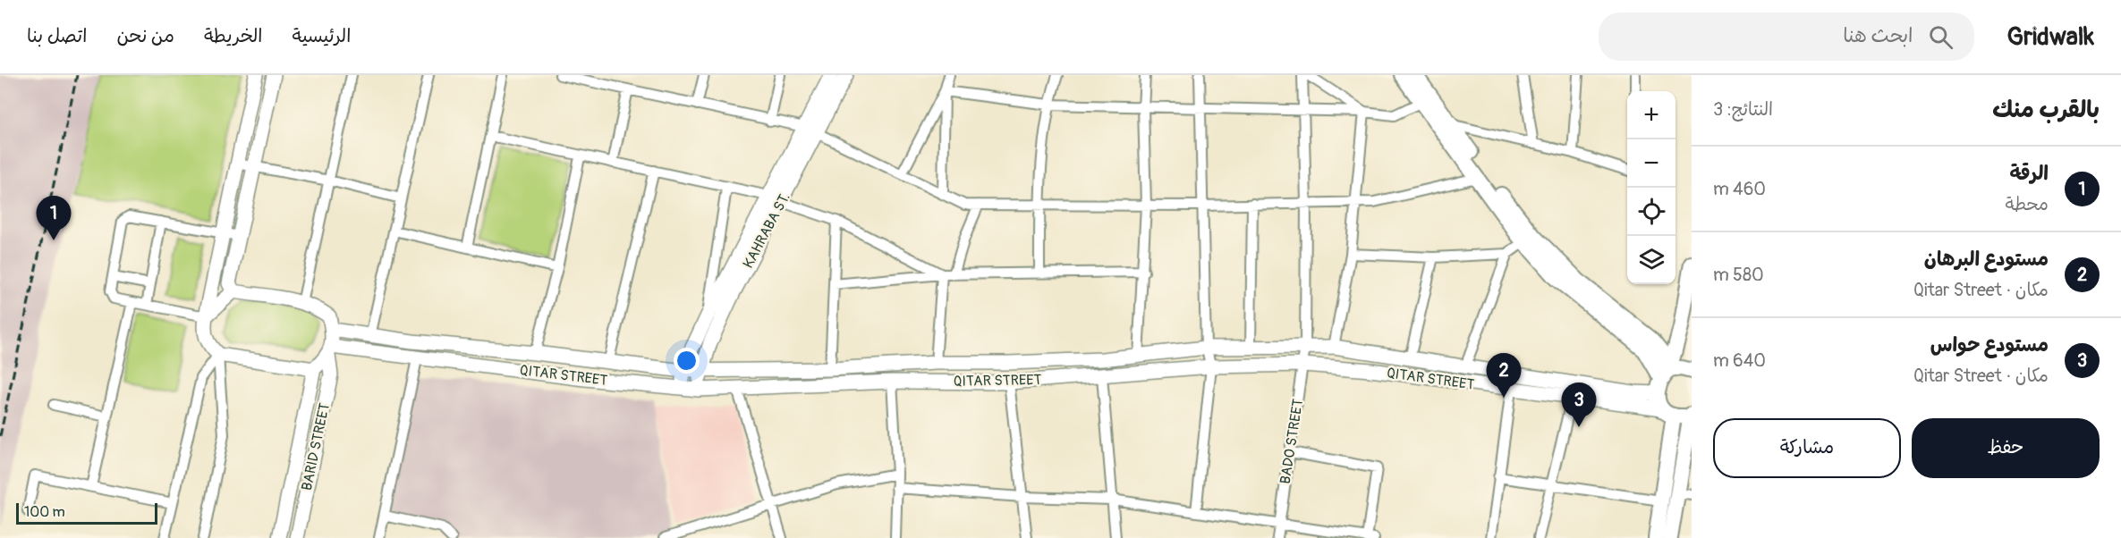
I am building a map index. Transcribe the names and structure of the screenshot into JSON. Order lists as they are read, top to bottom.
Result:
{
  "streets": {
    "main road": ["KAHRABA ST.", "QITAR STREET", "BARID STREET"],
    "street": ["BADO STREET"]
  },
  "crossings": [
    ["KAHRABA ST.", "QITAR STREET"],
    ["QITAR STREET", "BADO STREET"],
    ["QITAR STREET", "BARID STREET"]
  ],
  "scale_bar": "100 m",
  "page": {
    "header": "Gridwalk",
    "search": "ابحث هنا",
    "nav": [
      "الرئيسية",
      "الخريطة",
      "من نحن",
      "اتصل بنا"
    ],
    "heading": ["بالقرب منك", "النتائج: 3"],
    "map_buttons": ["+", "−"],
    "list": [
      {
        "mark": "1",
        "name": "الرقة",
        "note": "محطة",
        "value": "460 m"
      },
      {
        "mark": "2",
        "name": "مستودع البرهان",
        "note": "مكان · Qitar Street",
        "value": "580 m"
      },
      {
        "mark": "3",
        "name": "مستودع حواس",
        "note": "مكان · Qitar Street",
        "value": "640 m"
      }
    ],
    "pins": ["1", "2", "3"],
    "buttons": ["حفظ", "مشاركة"],
    "scale": "100 m"
  }
}
